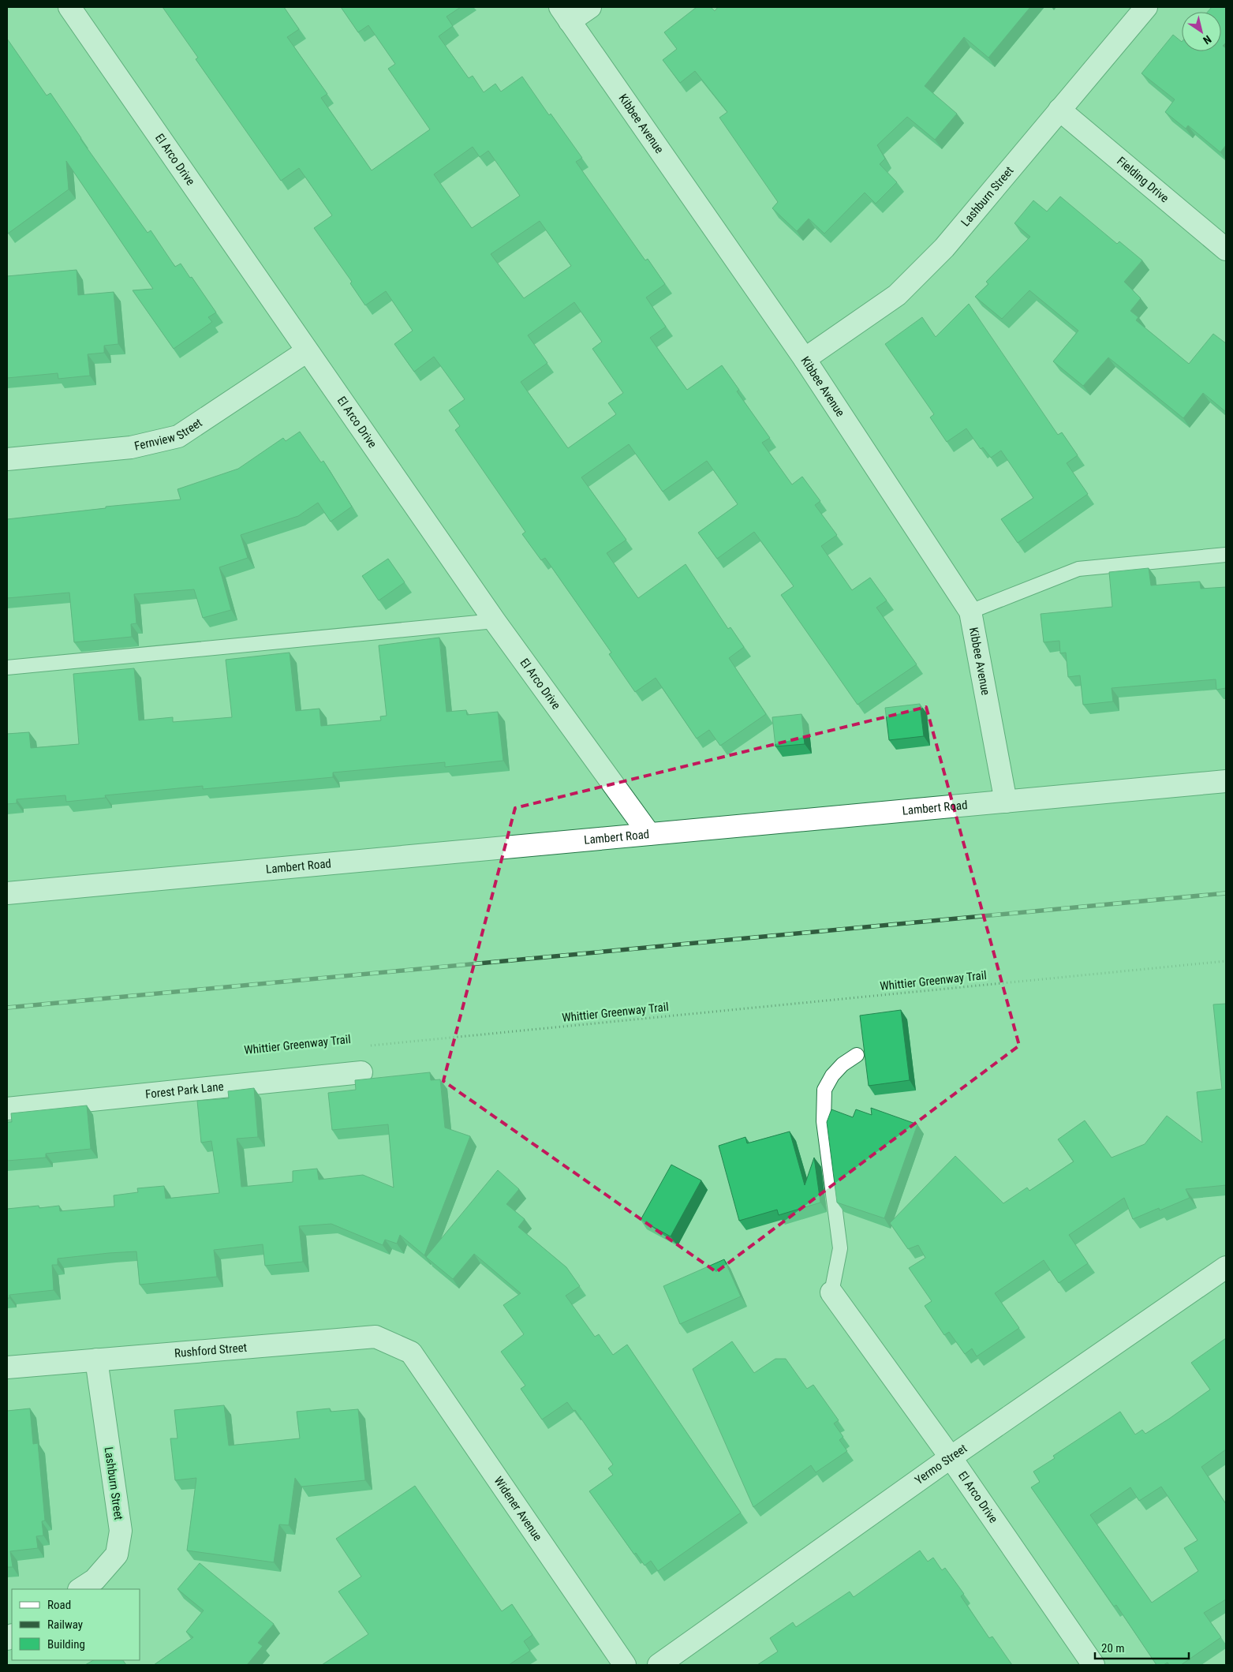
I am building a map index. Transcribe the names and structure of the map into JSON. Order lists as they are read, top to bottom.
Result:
{
  "streets": {
    "street": [
      "Kibbee Avenue",
      "El Arco Drive",
      "Fielding Drive",
      "Lashburn Street",
      "Fernview Street",
      "Lambert Road",
      "Forest Park Lane",
      "Rushford Street",
      "Yermo Street",
      "Widener Avenue"
    ],
    "path": ["Whittier Greenway Trail"]
  },
  "crossings": [
    ["Kibbee Avenue", "Lashburn Street"],
    ["Kibbee Avenue", "Lambert Road"],
    ["El Arco Drive", "Fernview Street"],
    ["El Arco Drive", "Lambert Road"],
    ["El Arco Drive", "Yermo Street"],
    ["Fielding Drive", "Lashburn Street"],
    ["Lashburn Street", "Rushford Street"],
    ["Rushford Street", "Widener Avenue"]
  ],
  "legend": ["Road", "Railway", "Building"],
  "scale_bar": "20 m",
  "north": "bottom right"
}
